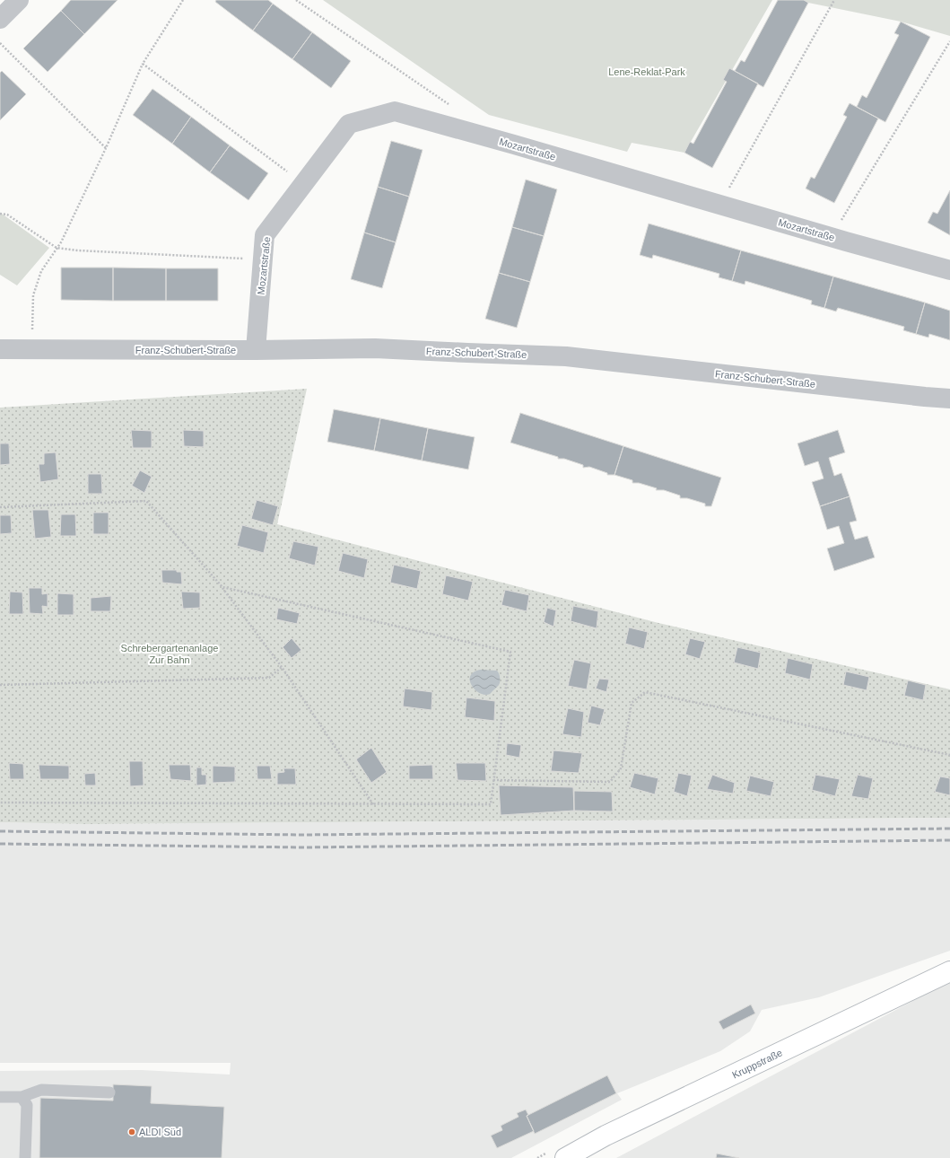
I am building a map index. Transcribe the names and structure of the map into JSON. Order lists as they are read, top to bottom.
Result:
{
  "streets": {
    "street": ["Mozartstraße", "Franz-Schubert-Straße", "Kruppstraße"]
  },
  "crossings": [
    ["Mozartstraße", "Franz-Schubert-Straße"]
  ],
  "parks": ["Lene-Reklat-Park", "Schrebergartenanlage Zur Bahn"],
  "places": ["ALDI Süd"]
}
